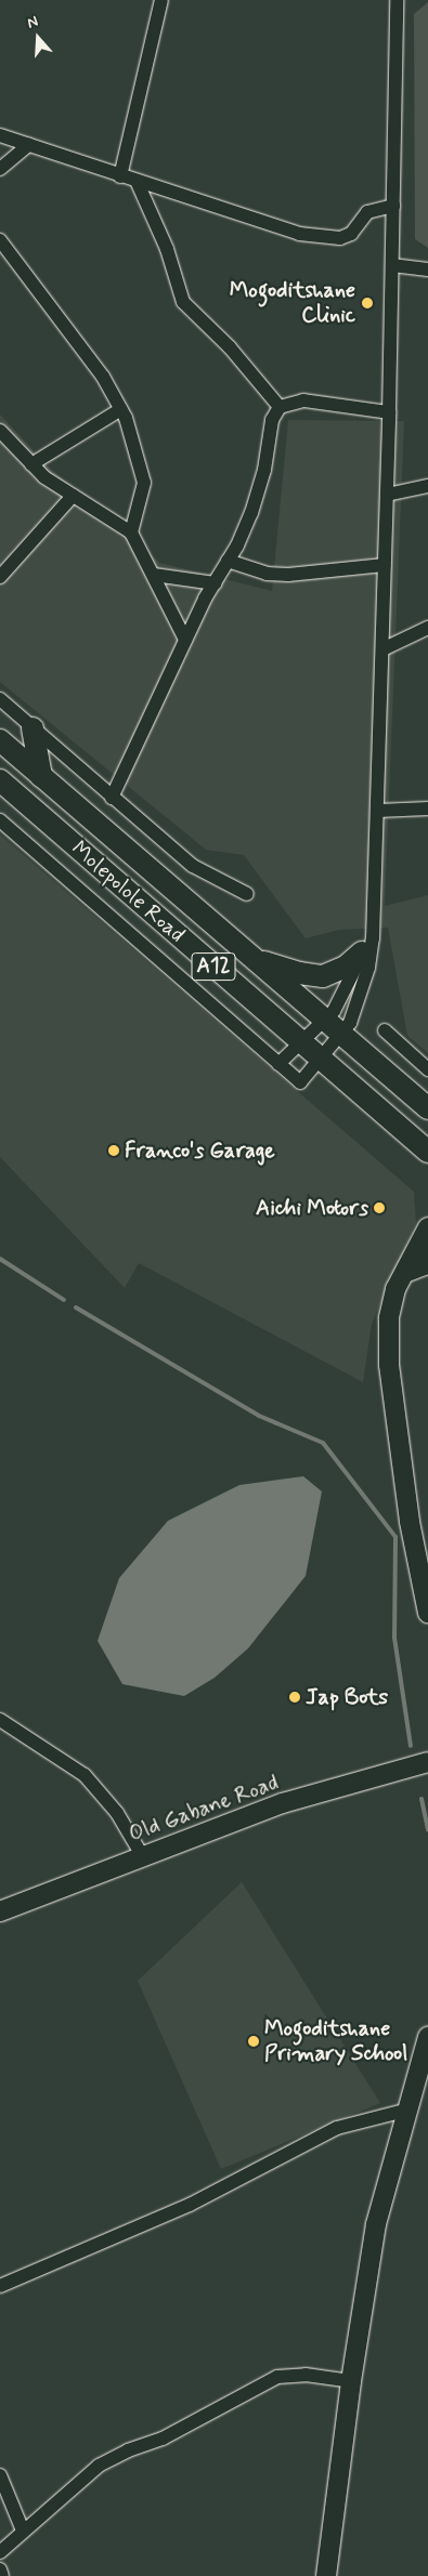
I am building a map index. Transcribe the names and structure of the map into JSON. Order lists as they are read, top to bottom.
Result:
{
  "streets": {
    "main road": ["Molepolole Road", "A12"],
    "street": ["Old Gabane Road"]
  },
  "places": [
    "Mogoditshane Clinic",
    "Franco's Garage",
    "Aichi Motors",
    "Jap Bots",
    "Mogoditshane Primary School"
  ],
  "north": "top"
}
